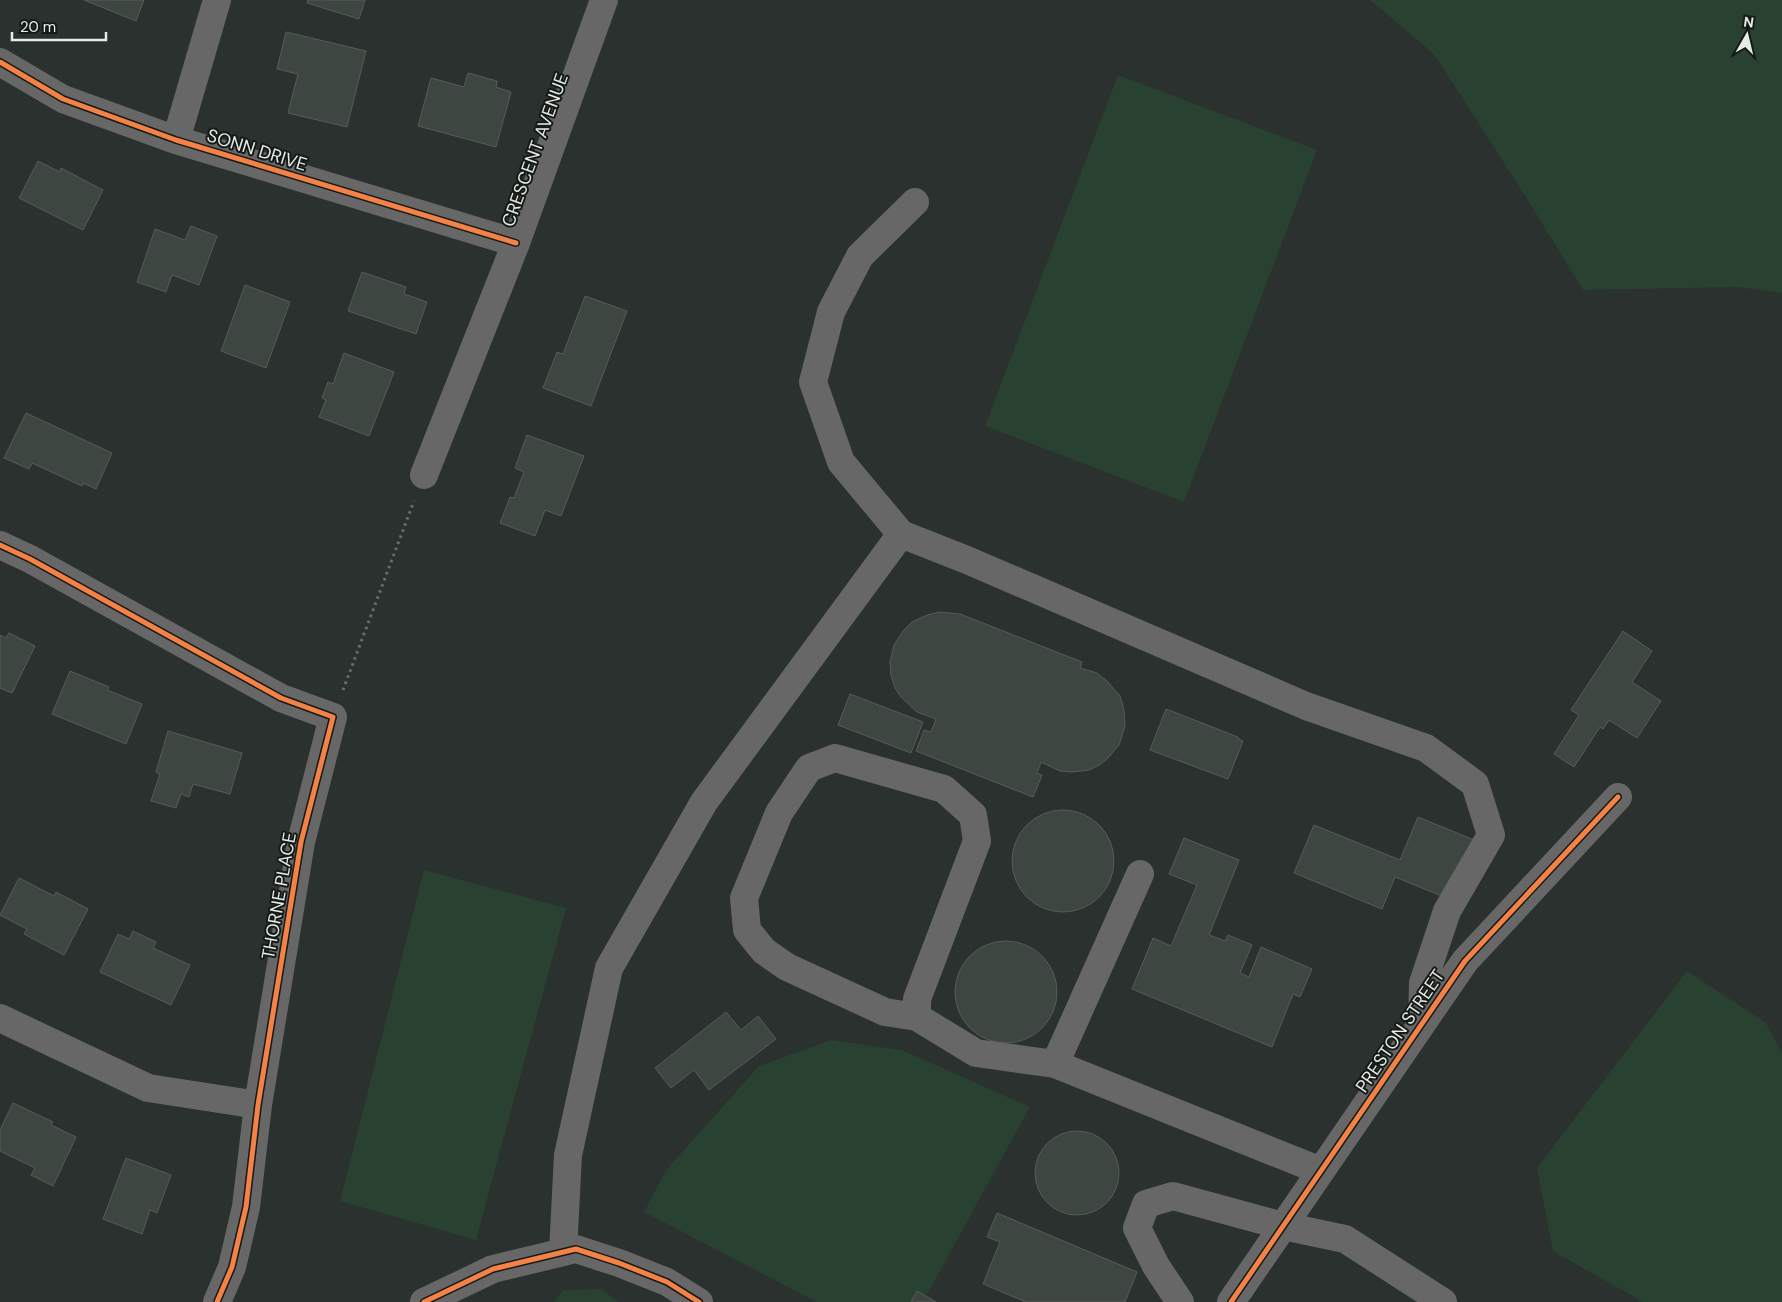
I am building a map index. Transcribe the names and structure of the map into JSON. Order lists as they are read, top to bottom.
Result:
{
  "streets": {
    "street": [
      "SONN DRIVE",
      "CRESCENT AVENUE",
      "THORNE PLACE",
      "PRESTON STREET"
    ]
  },
  "crossings": [
    ["SONN DRIVE", "CRESCENT AVENUE"]
  ],
  "scale_bar": "20 m",
  "north": "top"
}
